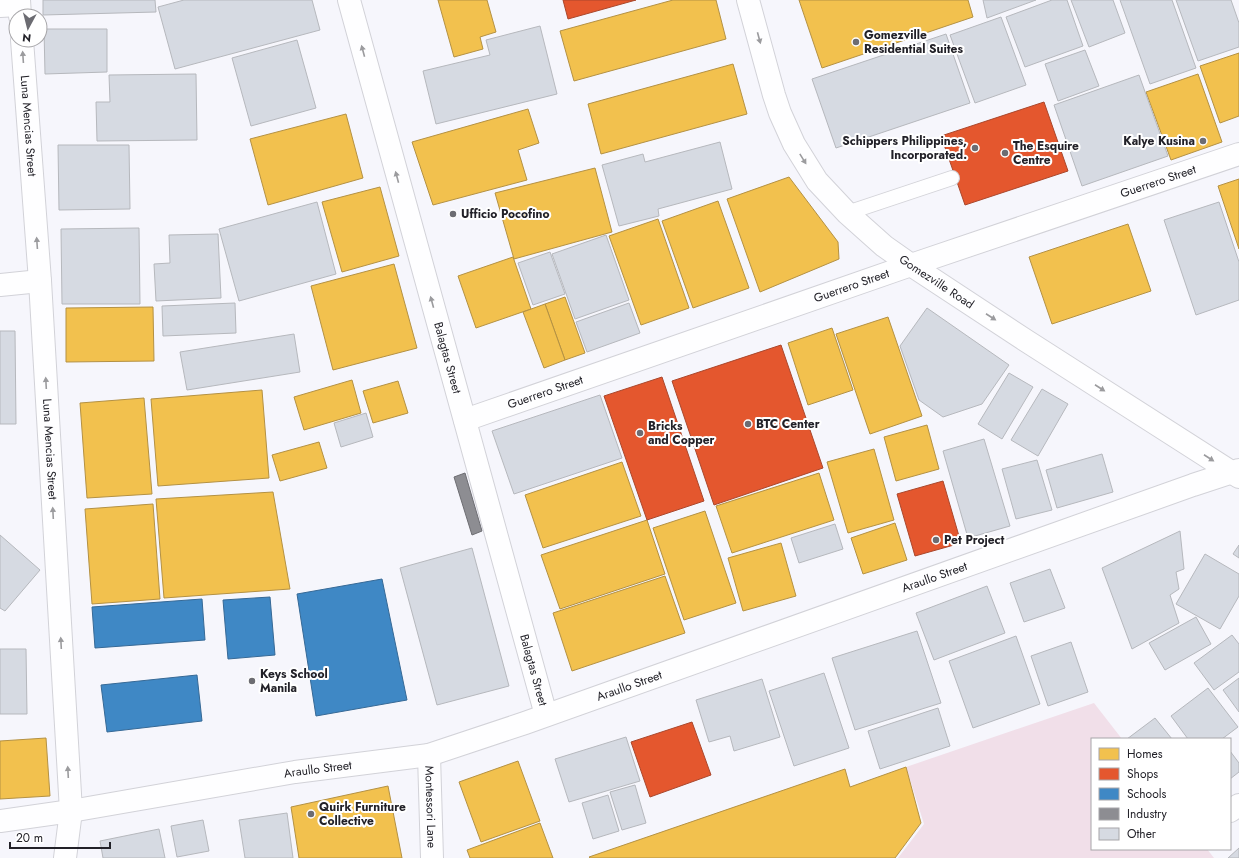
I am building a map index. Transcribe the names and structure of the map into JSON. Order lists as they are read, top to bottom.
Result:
{
  "streets": {
    "street": [
      "Luna Mencias Street",
      "Guerrero Street",
      "Gomezville Road",
      "Balagtas Street",
      "Araullo Street",
      "Montessori Lane"
    ]
  },
  "crossings": [
    ["Luna Mencias Street", "Araullo Street"],
    ["Guerrero Street", "Gomezville Road"],
    ["Guerrero Street", "Balagtas Street"],
    ["Gomezville Road", "Araullo Street"],
    ["Balagtas Street", "Araullo Street"],
    ["Araullo Street", "Montessori Lane"]
  ],
  "one_way": ["Luna Mencias Street", "Gomezville Road", "Balagtas Street"],
  "places": [
    "Gomezville Residential Suites",
    "Kalye Kusina",
    "Schippers Philippines, Incorporated.",
    "The Esquire Centre",
    "Ufficio Pocofino",
    "BTC Center",
    "Bricks and Copper",
    "Pet Project",
    "Keys School Manila",
    "Quirk Furniture Collective"
  ],
  "legend": [
    "Homes",
    "Shops",
    "Schools",
    "Industry",
    "Other"
  ],
  "scale_bar": "20 m",
  "north": "bottom"
}
